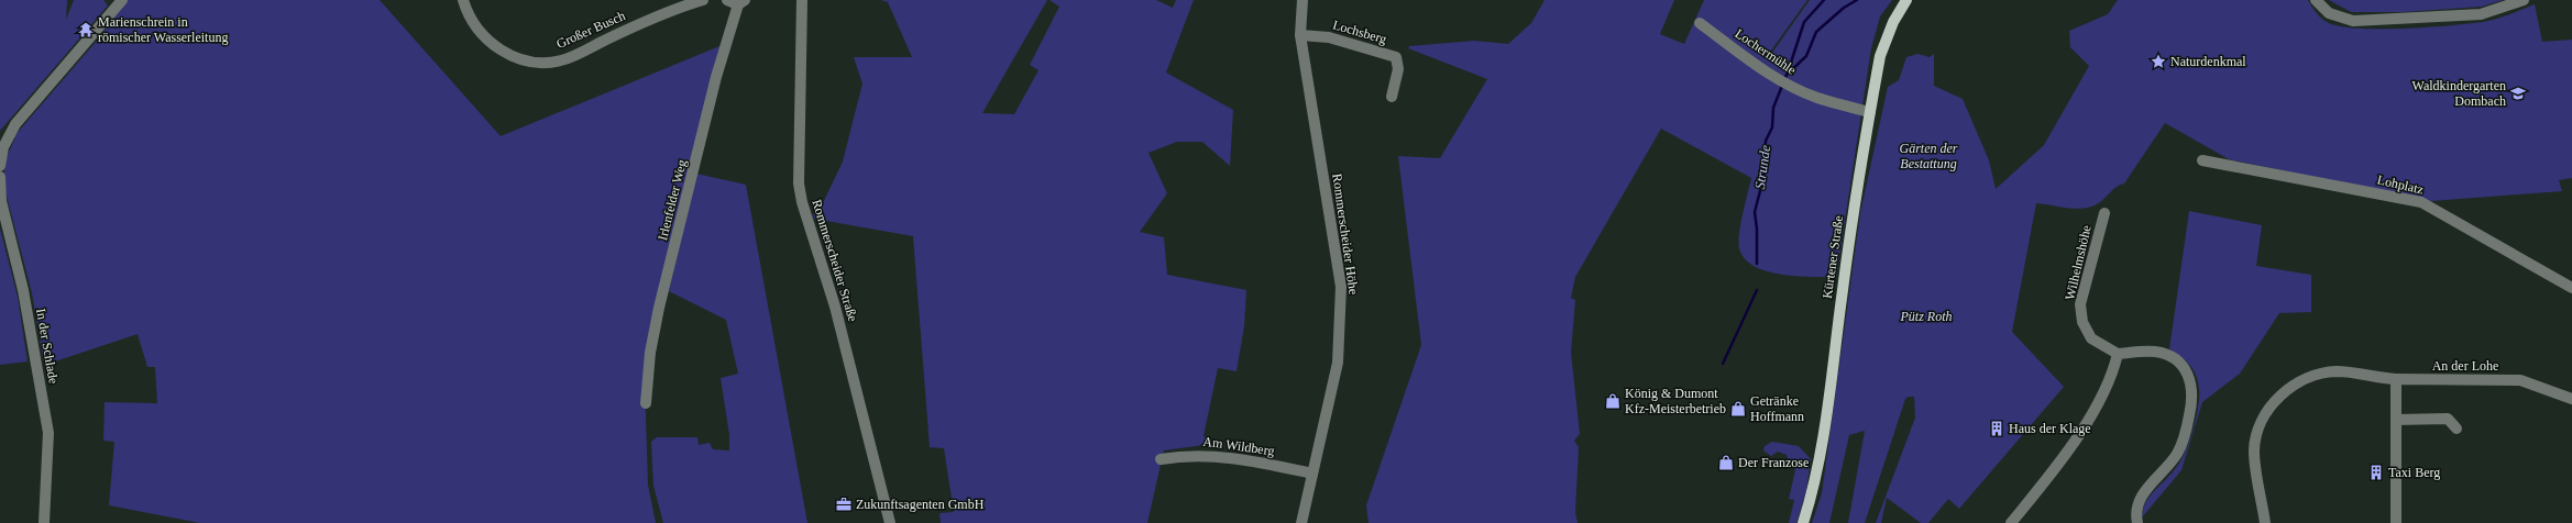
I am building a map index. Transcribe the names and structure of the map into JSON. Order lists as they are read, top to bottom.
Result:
{
  "streets": {
    "main road": ["Kürtener Straße"],
    "street": [
      "Großer Busch",
      "Lochsberg",
      "Lochermühle",
      "Lohplatz",
      "Irlenfelder Weg",
      "Rommerscheider Höhe",
      "Rommerscheider Straße",
      "Wilhelmshöhe",
      "In der Schlade",
      "An der Lohe",
      "Am Wildberg"
    ]
  },
  "crossings": [
    ["Lochsberg", "Rommerscheider Höhe"],
    ["Lochermühle", "Kürtener Straße"],
    ["Rommerscheider Höhe", "Am Wildberg"]
  ],
  "water": ["Strunde"],
  "parks": ["Gärten der Bestattung", "Pütz Roth"],
  "places": {
    "temple": ["Marienschrein in römischer Wasserleitung"],
    "place": ["Naturdenkmal"],
    "school or university": ["Waldkindergarten Dombach"],
    "shop": ["König & Dumont Kfz-Meisterbetrieb", "Getränke Hoffmann", "Der Franzose"],
    "building": ["Haus der Klage", "Taxi Berg"],
    "office": ["Zukunftsagenten GmbH"]
  }
}
